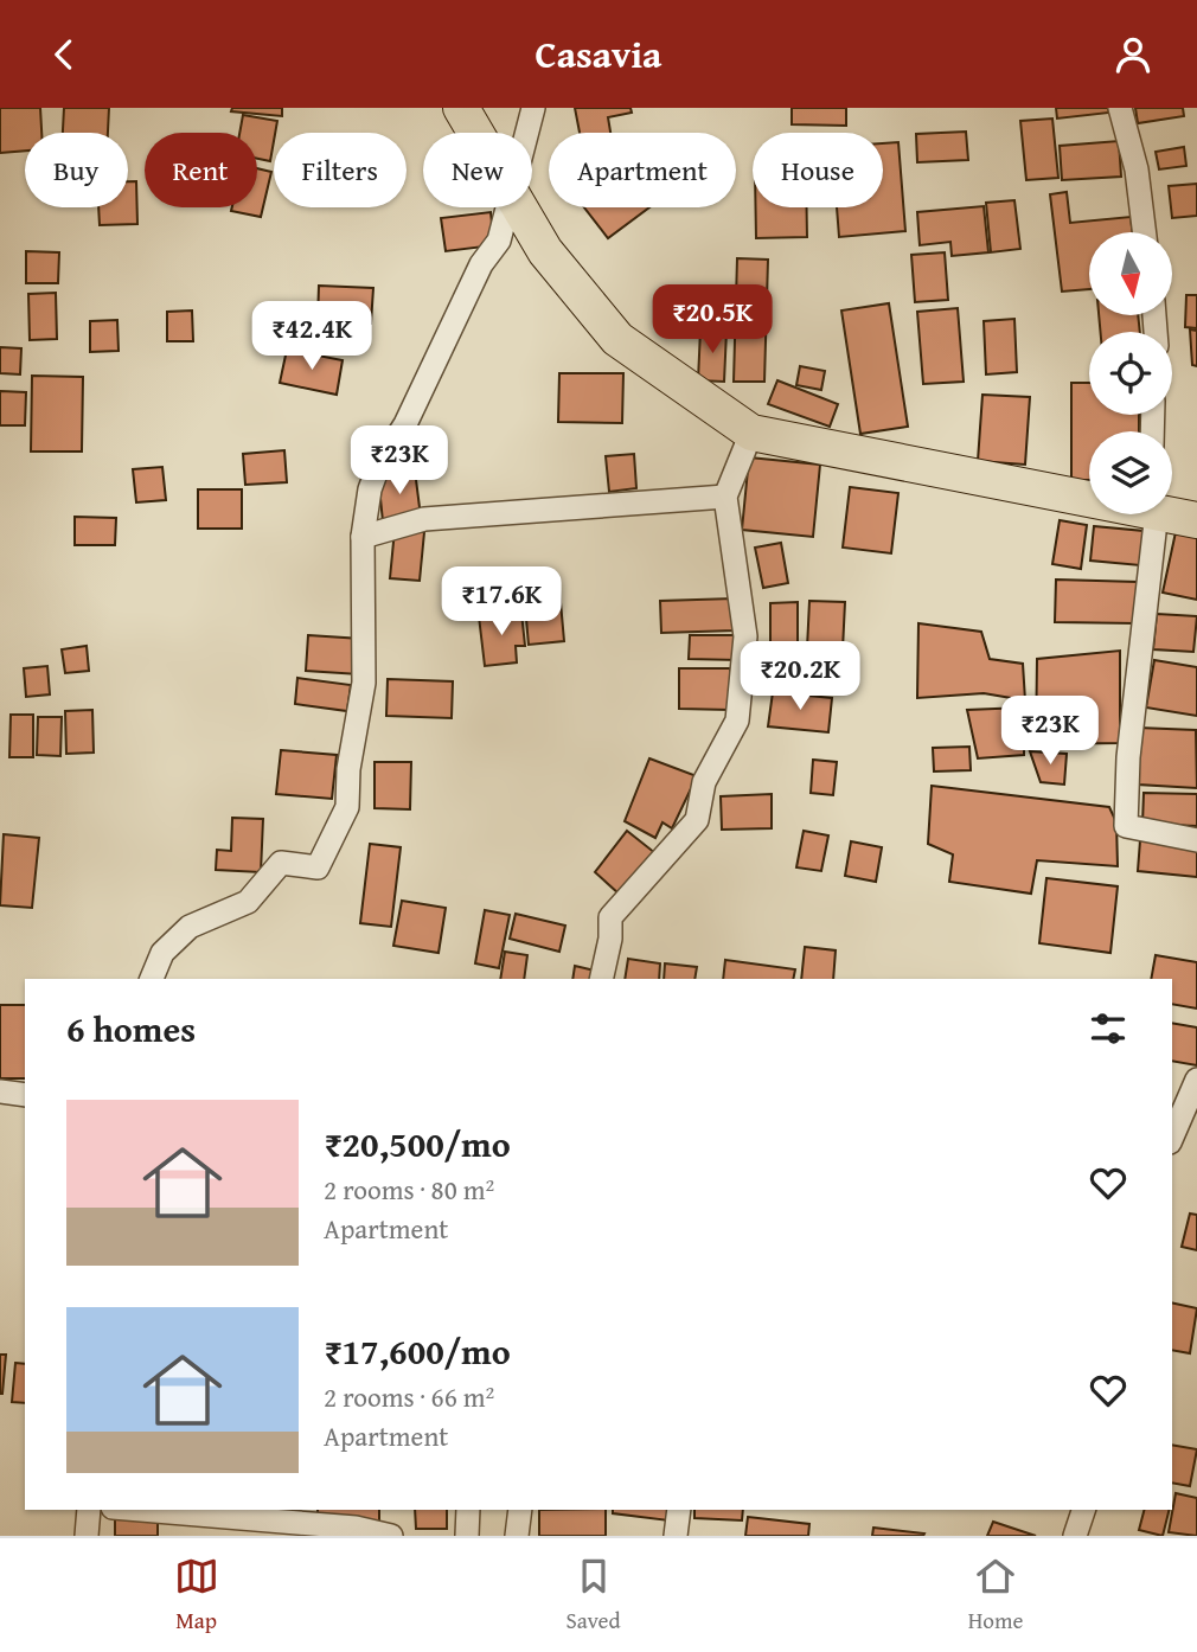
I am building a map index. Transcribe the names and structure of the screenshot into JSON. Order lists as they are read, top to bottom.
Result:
{
  "north": "bottom",
  "page": {
    "header": "Casavia",
    "chip": [
      "Buy",
      "Rent",
      "Filters",
      "New",
      "Apartment",
      "House"
    ],
    "price": [
      "₹20.5K",
      "₹42.4K",
      "₹23K",
      "₹17.6K",
      "₹20.2K",
      "₹23K"
    ],
    "heading": "6 homes",
    "list": [
      {
        "name": "₹20,500/mo",
        "note": "2 rooms · 80 m² · Apartment"
      },
      {
        "name": "₹17,600/mo",
        "note": "2 rooms · 66 m² · Apartment"
      }
    ],
    "tabs": ["Map", "Saved", "Home"]
  }
}
